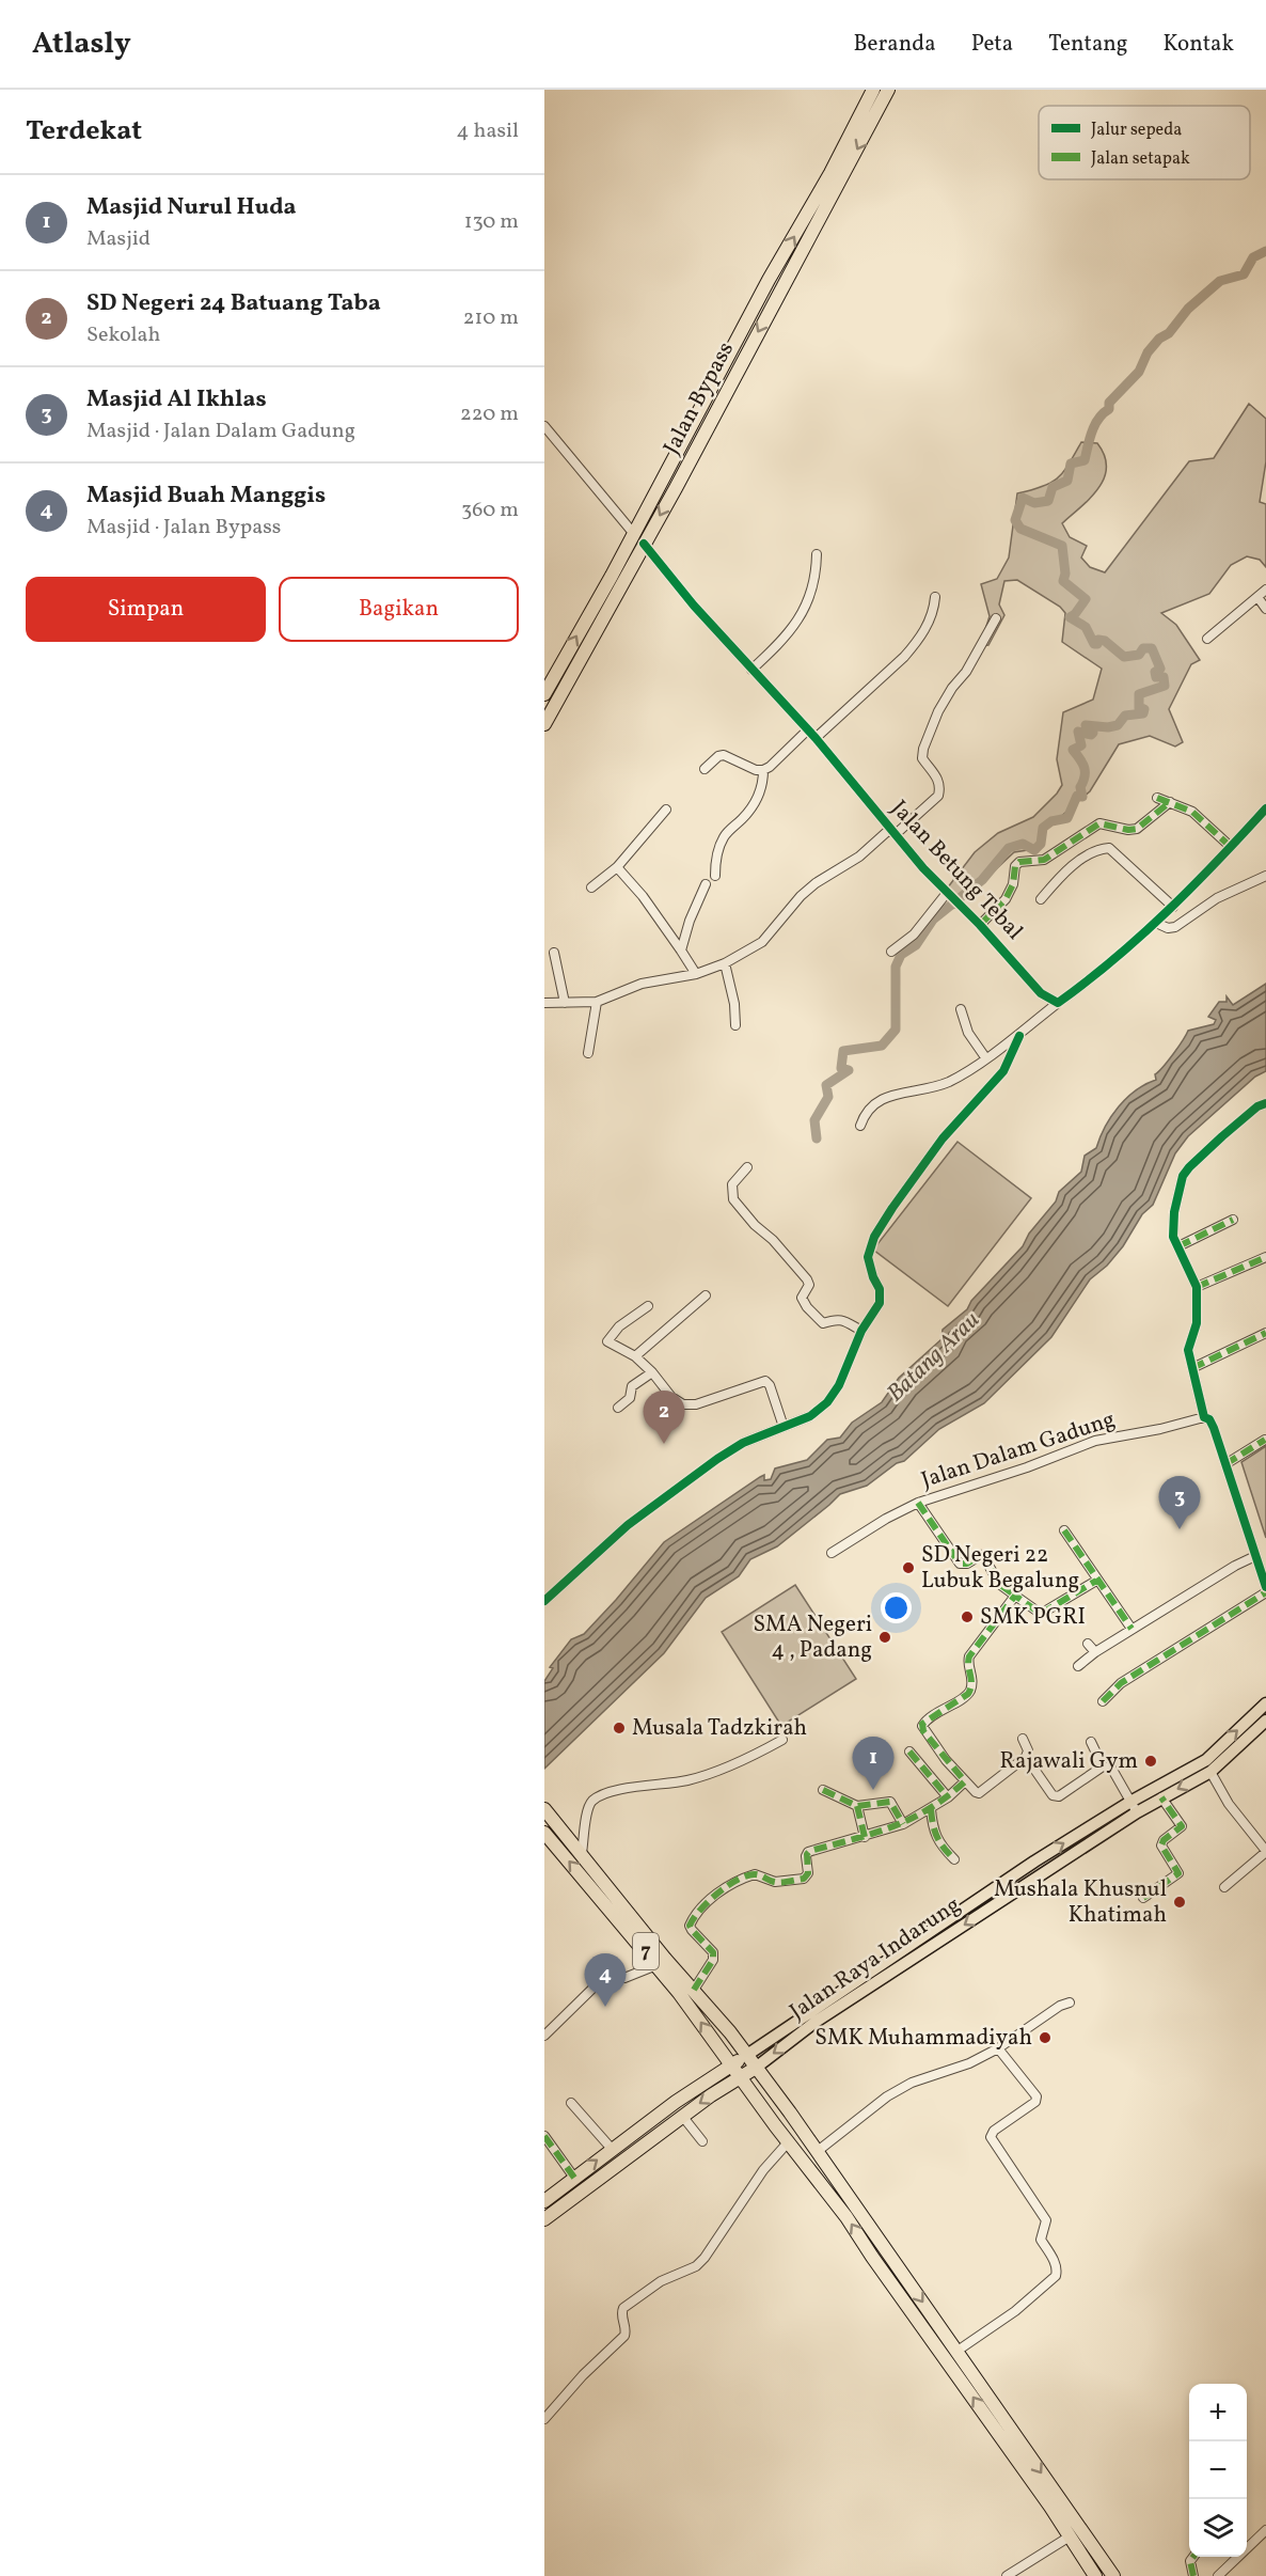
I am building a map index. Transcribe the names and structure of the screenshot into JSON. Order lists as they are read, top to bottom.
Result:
{
  "streets": {
    "highway": ["Jalan Bypass", "7", "Jalan Raya Indarung"],
    "street": ["Jalan Betung Tebal", "Jalan Dalam Gadung"]
  },
  "crossings": [
    ["Jalan Bypass", "Jalan Betung Tebal"],
    ["7", "Jalan Raya Indarung"]
  ],
  "water": ["Batang Arau"],
  "places": [
    "SD Negeri 22 Lubuk Begalung",
    "SMK PGRI",
    "SMA Negeri 4 , Padang",
    "Musala Tadzkirah",
    "Rajawali Gym",
    "Mushala Khusnul Khatimah",
    "SMK Muhammadiyah"
  ],
  "legend": ["Jalur sepeda", "Jalan setapak"],
  "page": {
    "header": "Atlasly",
    "nav": [
      "Beranda",
      "Peta",
      "Tentang",
      "Kontak"
    ],
    "heading": ["Terdekat", "4 hasil"],
    "list": [
      {
        "mark": "1",
        "name": "Masjid Nurul Huda",
        "note": "Masjid",
        "value": "130 m"
      },
      {
        "mark": "2",
        "name": "SD Negeri 24 Batuang Taba",
        "note": "Sekolah",
        "value": "210 m"
      },
      {
        "mark": "3",
        "name": "Masjid Al Ikhlas",
        "note": "Masjid · Jalan Dalam Gadung",
        "value": "220 m"
      },
      {
        "mark": "4",
        "name": "Masjid Buah Manggis",
        "note": "Masjid · Jalan Bypass",
        "value": "360 m"
      }
    ],
    "buttons": ["Simpan", "Bagikan"],
    "pins": [
      "2",
      "3",
      "1",
      "4"
    ],
    "map_buttons": ["+", "−"]
  }
}
